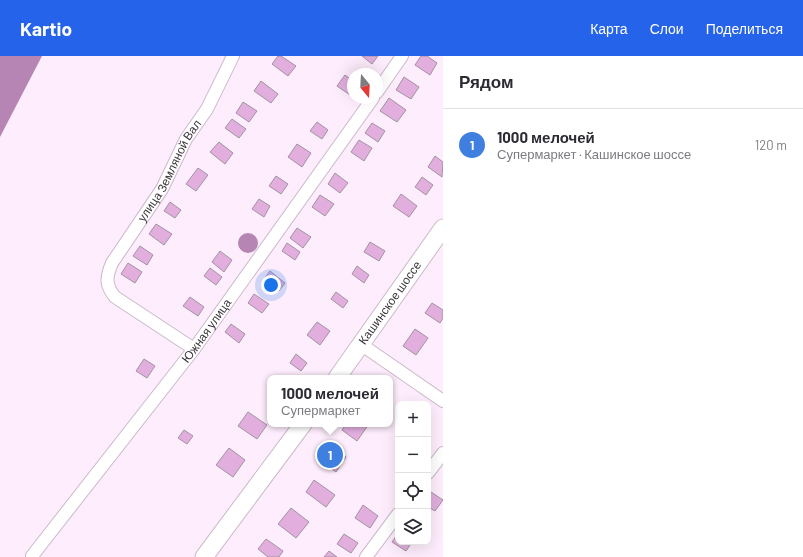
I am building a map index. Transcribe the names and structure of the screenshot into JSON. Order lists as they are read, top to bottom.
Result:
{
  "streets": {
    "street": ["улица Земляной Вал", "Кашинское шоссе", "Южная улица"]
  },
  "crossings": [
    ["улица Земляной Вал", "Южная улица"]
  ],
  "north": "bottom",
  "page": {
    "header": "Kartio",
    "nav": ["Карта", "Слои", "Поделиться"],
    "heading": "Рядом",
    "list": [
      {
        "mark": "1",
        "name": "1000 мелочей",
        "note": "Супермаркет · Кашинское шоссе",
        "value": "120 m"
      }
    ],
    "popup": ["1000 мелочей", "Супермаркет"],
    "map_buttons": ["+", "−"],
    "pins": "1"
  }
}
